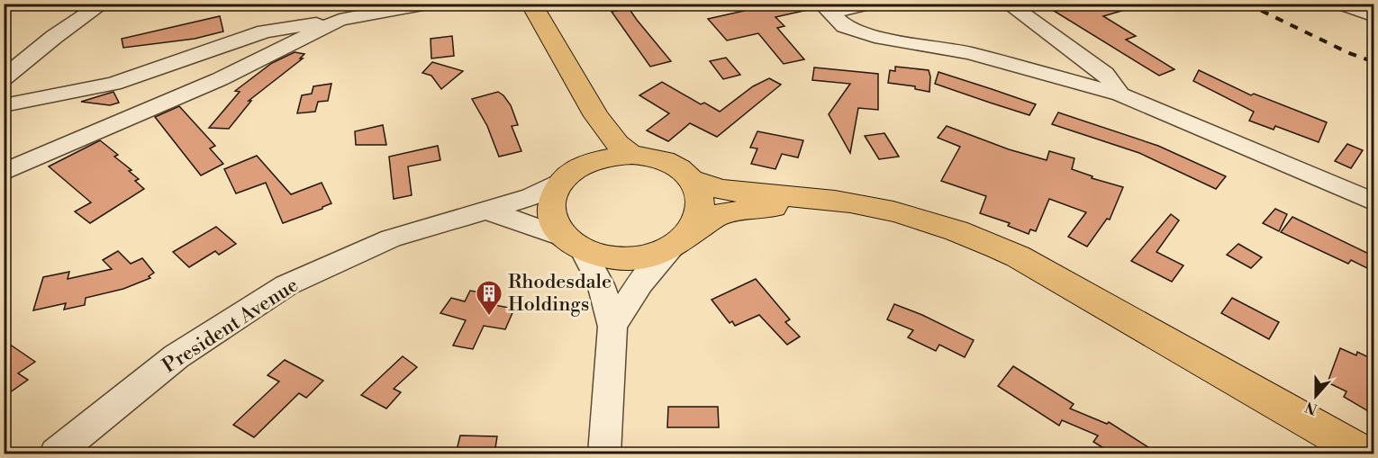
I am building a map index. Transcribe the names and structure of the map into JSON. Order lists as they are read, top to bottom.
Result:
{
  "streets": {
    "street": ["President Avenue"]
  },
  "places": {
    "building": ["Rhodesdale Holdings"]
  },
  "north": "bottom"
}
